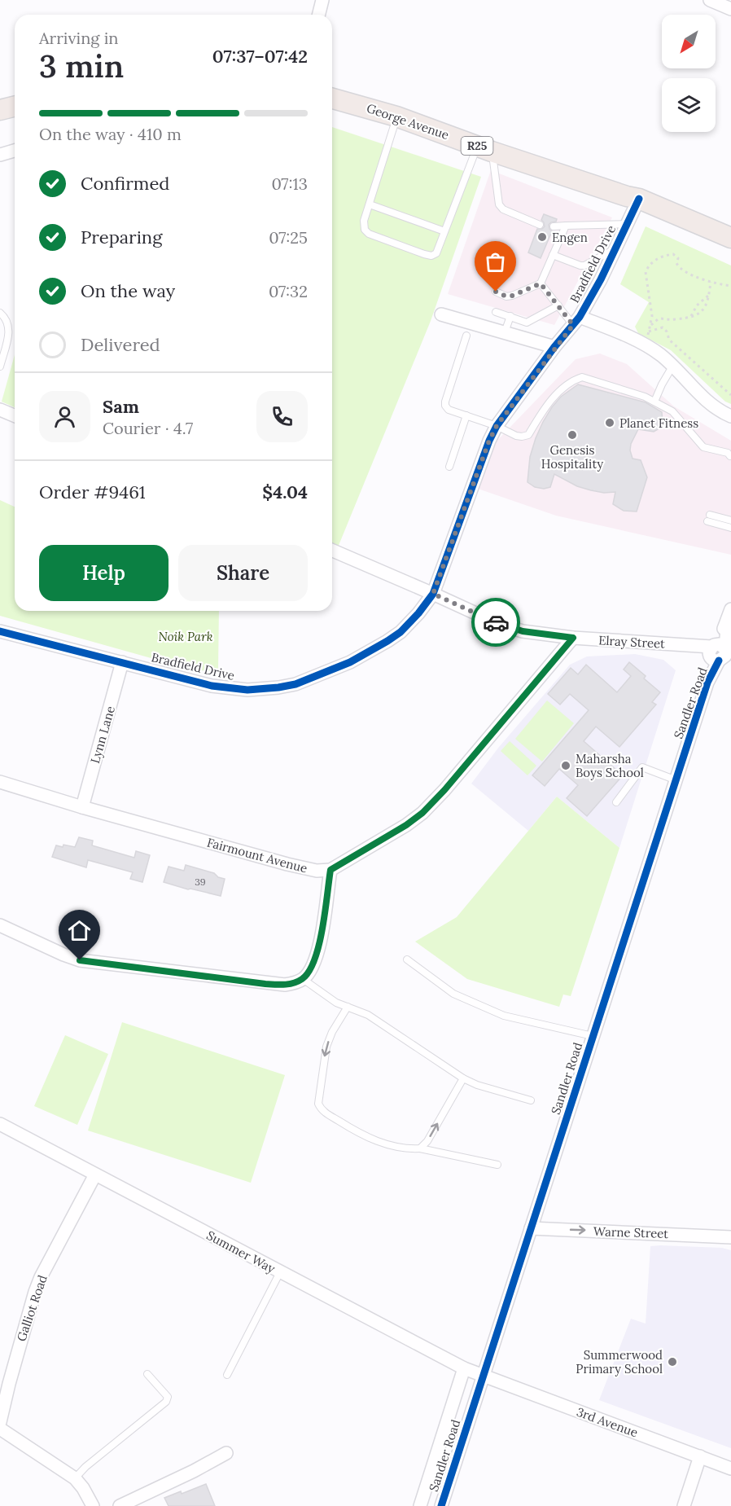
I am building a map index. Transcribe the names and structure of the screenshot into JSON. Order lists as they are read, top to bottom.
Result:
{
  "streets": {
    "main road": ["George Avenue", "R25"],
    "street": [
      "Bradfield Drive",
      "Elray Street",
      "Sandler Road",
      "Lynn Lane",
      "Fairmount Avenue",
      "Warne Street",
      "Summer Way",
      "Galliot Road",
      "3rd Avenue"
    ]
  },
  "crossings": [
    ["George Avenue", "Bradfield Drive"],
    ["Bradfield Drive", "Elray Street"],
    ["Bradfield Drive", "Lynn Lane"],
    ["Elray Street", "Sandler Road"],
    ["Sandler Road", "Warne Street"],
    ["Sandler Road", "Summer Way"],
    ["Sandler Road", "3rd Avenue"],
    ["Lynn Lane", "Fairmount Avenue"],
    ["Summer Way", "Galliot Road"],
    ["Summer Way", "3rd Avenue"]
  ],
  "one_way": ["Warne Street"],
  "parks": ["Noik Park"],
  "places": [
    "Engen",
    "Planet Fitness",
    "Genesis Hospitality",
    "Maharsha Boys School",
    "Summerwood Primary School"
  ],
  "house_numbers": ["39"],
  "north": "bottom left",
  "page": {
    "heading": ["3 min", "Arriving in", "07:37–07:42"],
    "panel": [
      "Sam",
      "Courier · 4.7",
      "Order #9461",
      "$4.04"
    ],
    "bar": "On the way · 410 m",
    "list": [
      ["Confirmed", "07:13"],
      ["Preparing", "07:25"],
      ["On the way", "07:32"],
      "Delivered"
    ],
    "buttons": ["Help", "Share"]
  }
}
